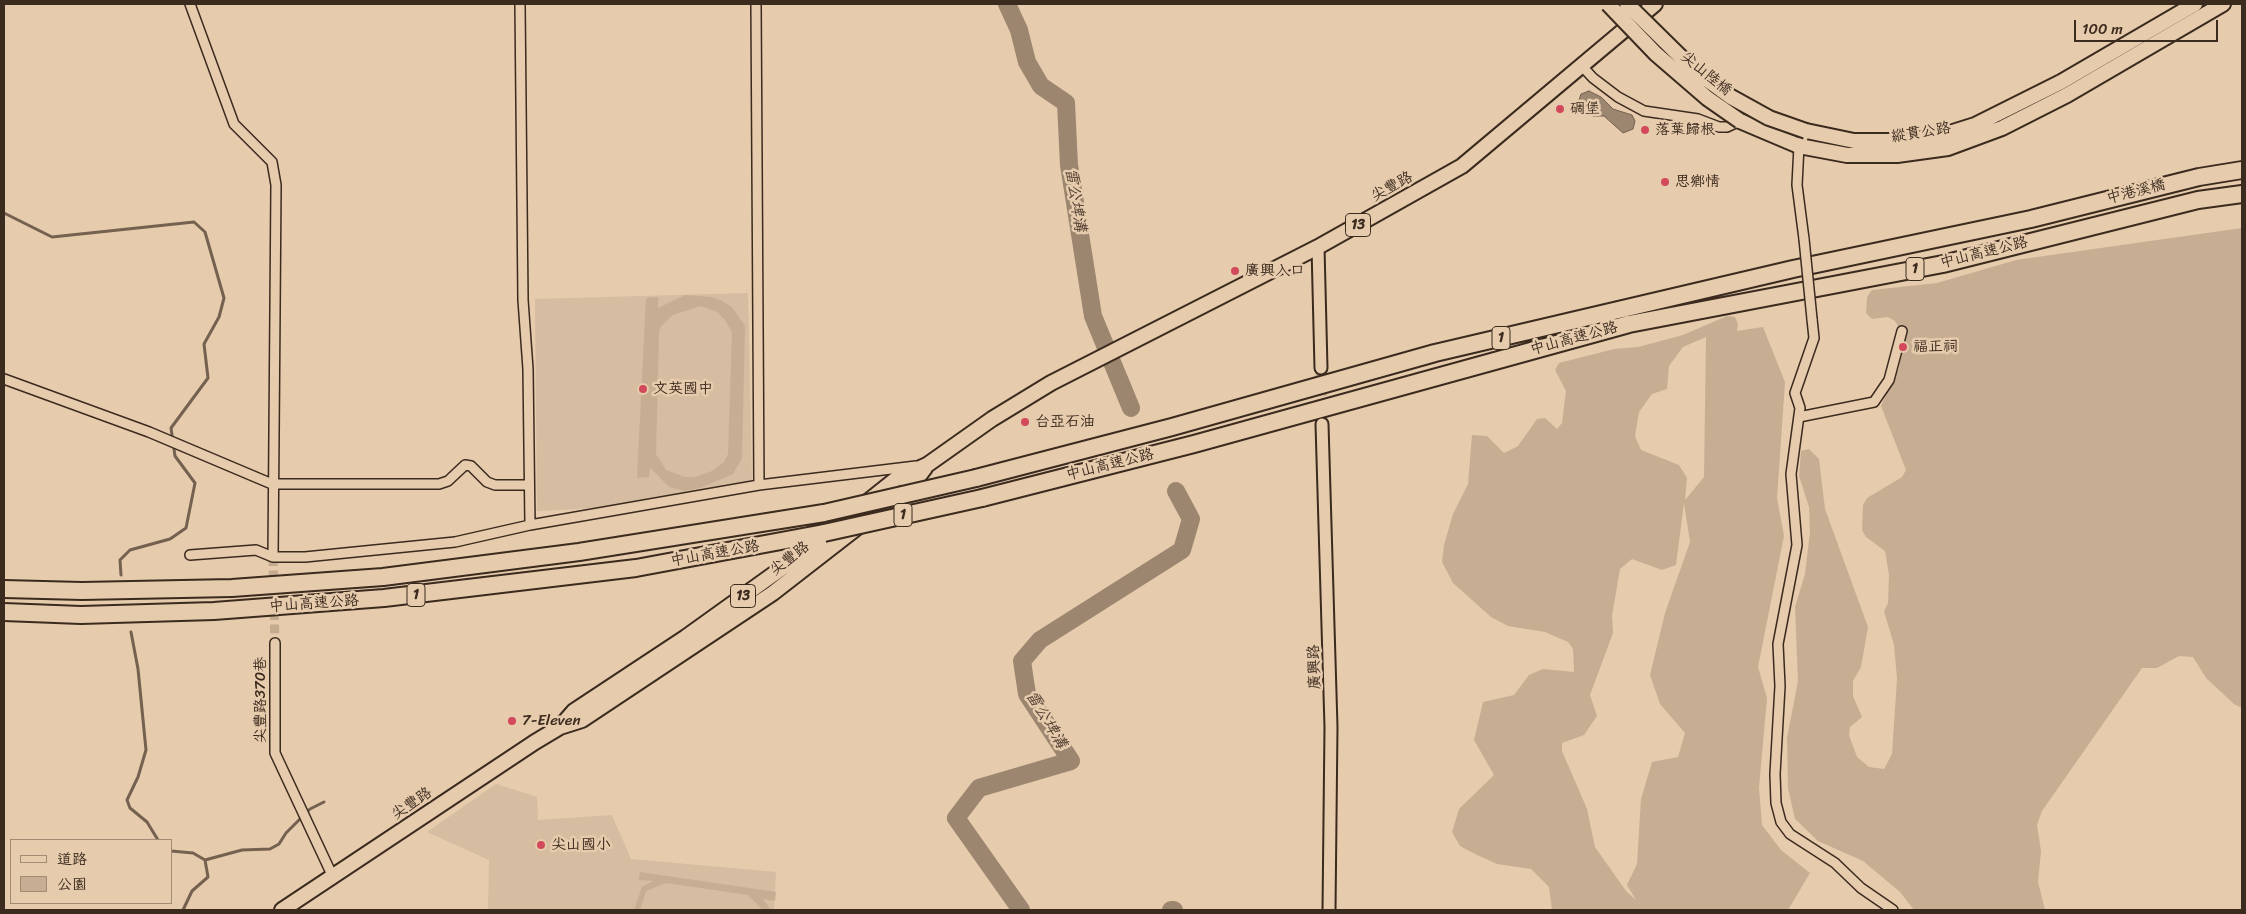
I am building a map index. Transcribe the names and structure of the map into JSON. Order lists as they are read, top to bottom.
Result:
{
  "streets": {
    "highway": ["中港溪橋", "中山高速公路", "1"],
    "main road": [
      "尖山陸橋",
      "縱貫公路",
      "尖豐路",
      "13"
    ],
    "street": ["廣興路", "尖豐路370巷"]
  },
  "crossings": [
    ["尖山陸橋", "縱貫公路"],
    ["尖豐路", "尖豐路370巷"],
    ["中港溪橋", "中山高速公路"]
  ],
  "water": ["雷公埤溝"],
  "places": [
    "碉堡",
    "落葉歸根",
    "思鄉情",
    "廣興入口",
    "福正祠",
    "文英國中",
    "台亞石油",
    "7-Eleven",
    "尖山國小"
  ],
  "legend": ["道路", "公園"],
  "scale_bar": "100 m"
}
